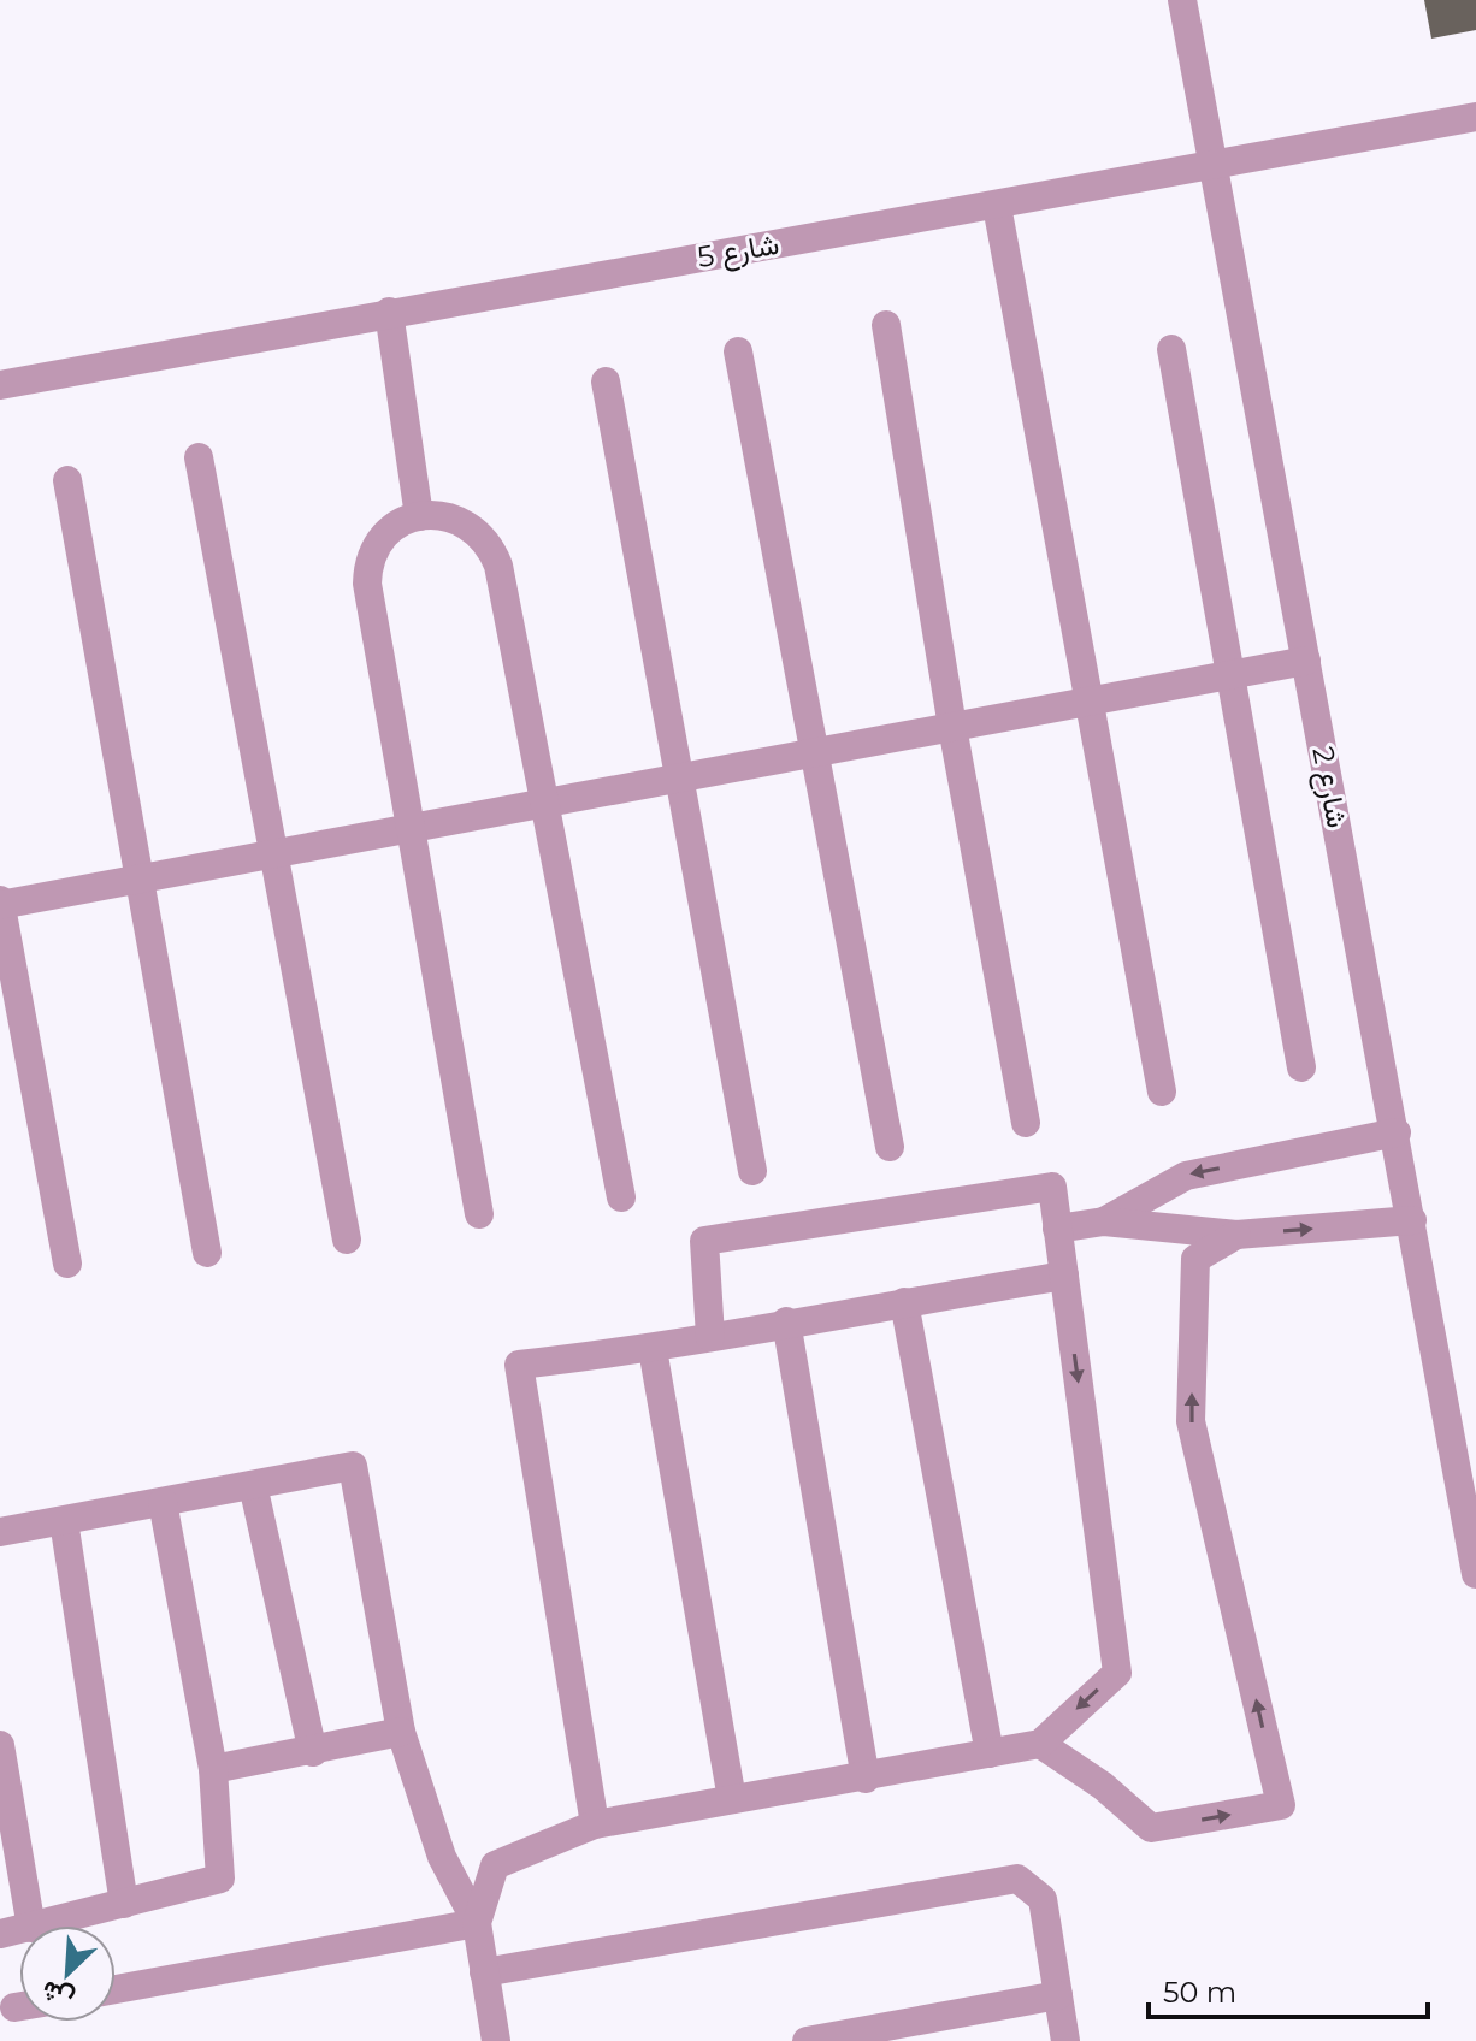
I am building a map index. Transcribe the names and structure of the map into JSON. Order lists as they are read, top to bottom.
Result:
{
  "streets": {
    "street": ["شارع 5", "شارع 2"]
  },
  "crossings": [
    ["شارع 5", "شارع 2"]
  ],
  "scale_bar": "50 m",
  "north": "bottom left"
}
